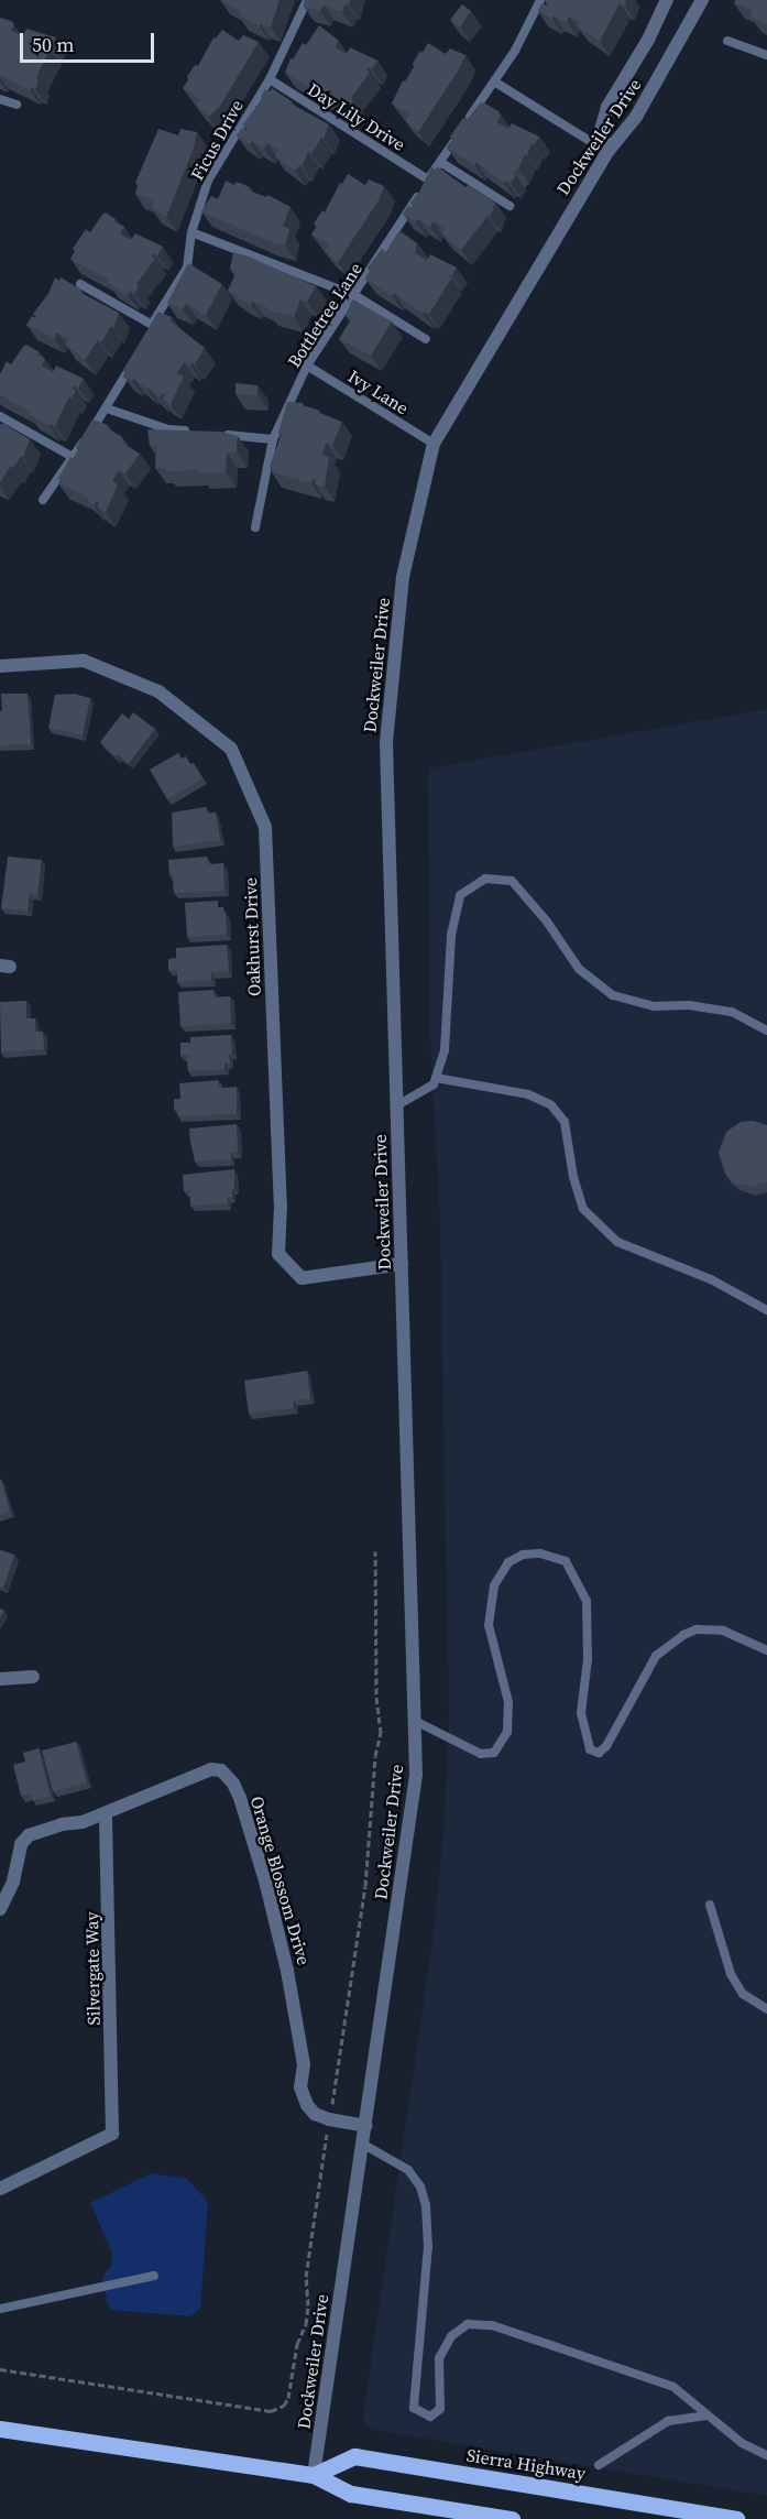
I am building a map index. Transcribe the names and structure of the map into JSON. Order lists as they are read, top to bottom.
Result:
{
  "streets": {
    "main road": ["Sierra Highway"],
    "street": [
      "Dockweiler Drive",
      "Oakhurst Drive",
      "Orange Blossom Drive",
      "Silvergate Way"
    ],
    "lane": [
      "Day Lily Drive",
      "Ficus Drive",
      "Bottletree Lane",
      "Ivy Lane"
    ]
  },
  "crossings": [
    ["Day Lily Drive", "Ficus Drive"],
    ["Day Lily Drive", "Bottletree Lane"],
    ["Dockweiler Drive", "Ivy Lane"],
    ["Dockweiler Drive", "Oakhurst Drive"],
    ["Dockweiler Drive", "Orange Blossom Drive"],
    ["Dockweiler Drive", "Sierra Highway"],
    ["Bottletree Lane", "Ivy Lane"],
    ["Orange Blossom Drive", "Silvergate Way"]
  ],
  "scale_bar": "50 m"
}
